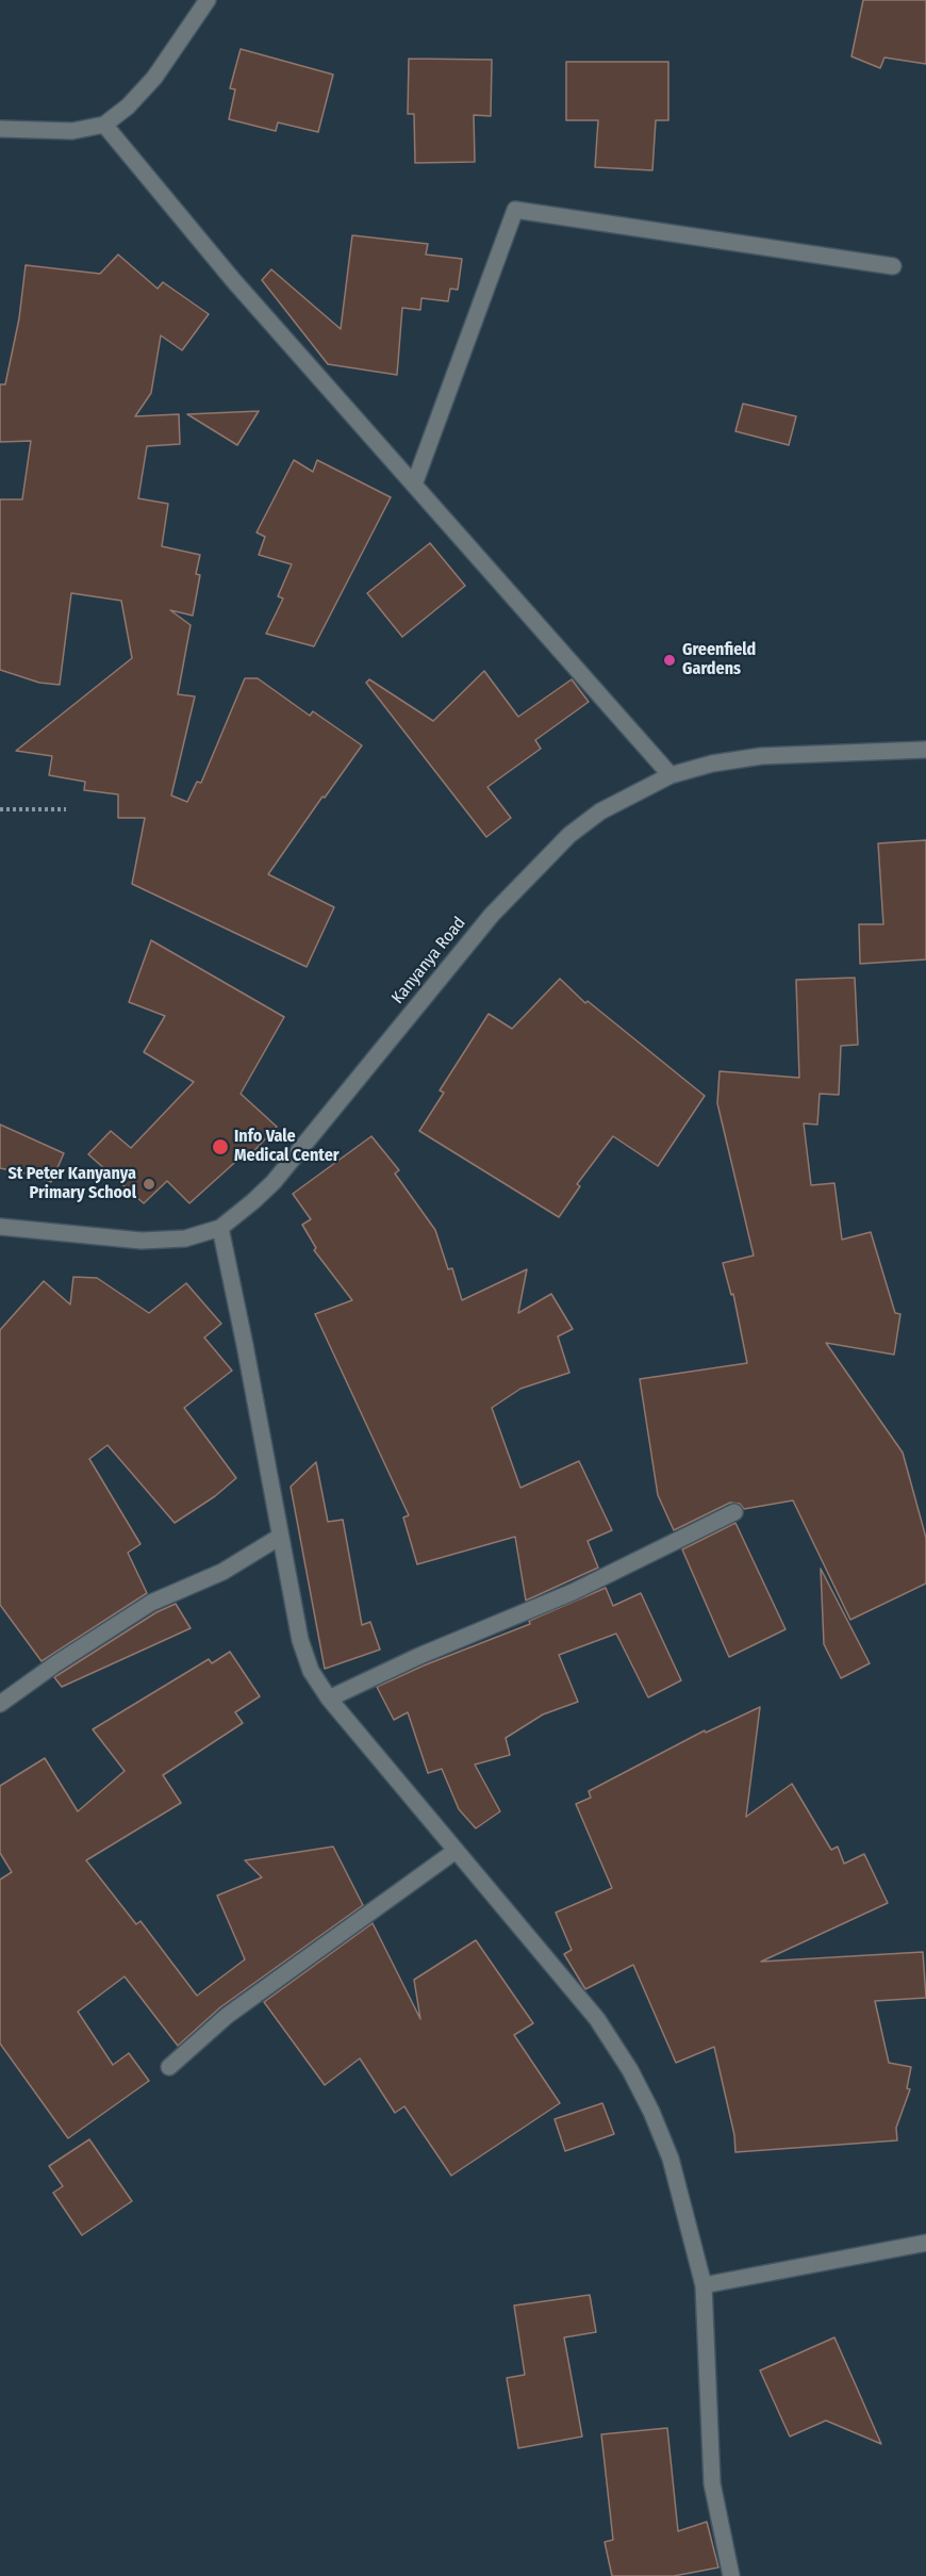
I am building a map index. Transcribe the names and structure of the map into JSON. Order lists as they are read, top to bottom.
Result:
{
  "streets": {
    "street": ["Kanyanya Road"]
  },
  "places": ["Greenfield Gardens", "Info Vale Medical Center", "St Peter Kanyanya Primary School"]
}
